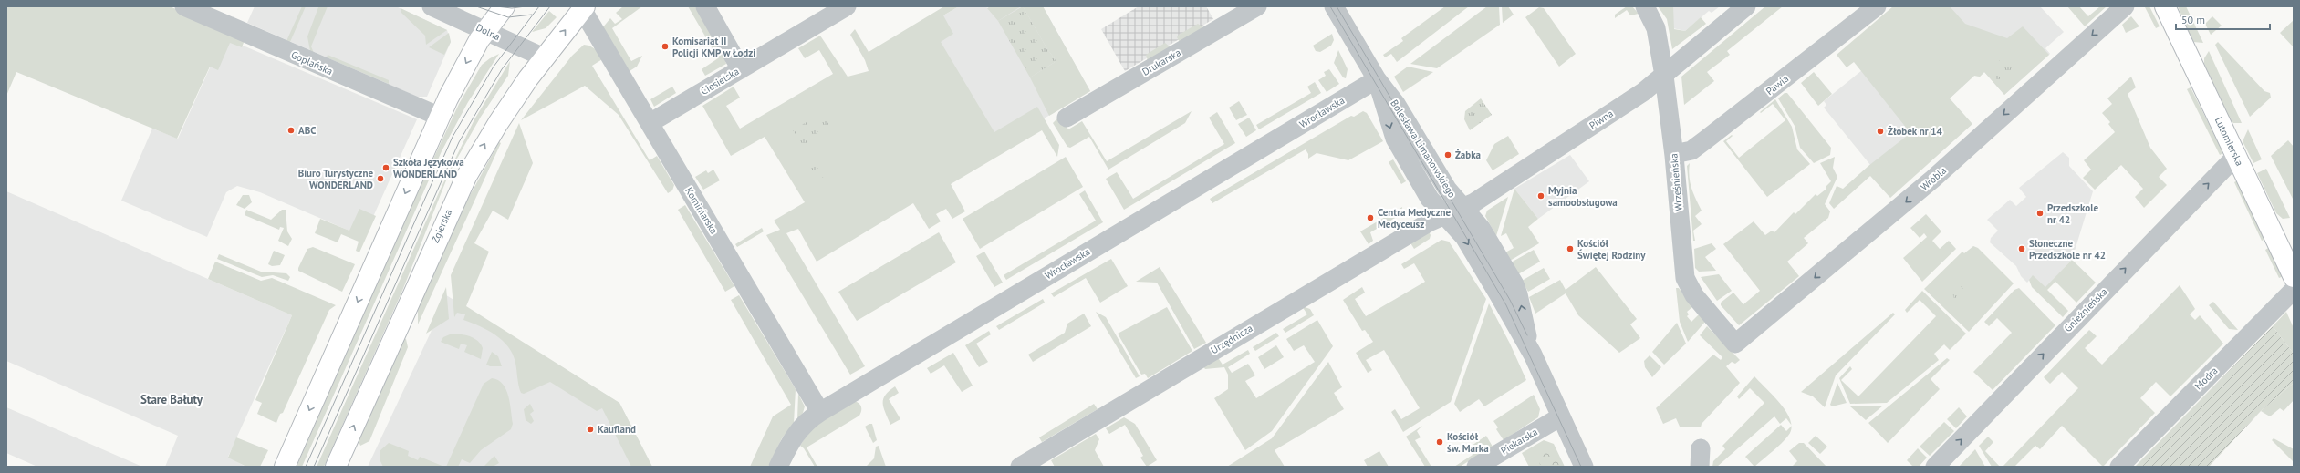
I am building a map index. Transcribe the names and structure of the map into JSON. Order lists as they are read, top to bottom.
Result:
{
  "streets": {
    "main road": ["Lutomierska", "Zgierska"],
    "street": [
      "Dolna",
      "Drukarska",
      "Goplańska",
      "Ciesielska",
      "Pawia",
      "Wrocławska",
      "Piwna",
      "Bolesława Limanowskiego",
      "Wróbla",
      "Wrześnieńska",
      "Kominiarska",
      "Gnieźnieńska",
      "Urzędnicza",
      "Modra",
      "Piekarska"
    ]
  },
  "crossings": [
    ["Dolna", "Zgierska"],
    ["Ciesielska", "Kominiarska"],
    ["Pawia", "Wrześnieńska"],
    ["Wrocławska", "Bolesława Limanowskiego"],
    ["Wrocławska", "Kominiarska"],
    ["Piwna", "Bolesława Limanowskiego"],
    ["Piwna", "Wrześnieńska"],
    ["Piwna", "Urzędnicza"],
    ["Lutomierska", "Gnieźnieńska"],
    ["Bolesława Limanowskiego", "Urzędnicza"],
    ["Bolesława Limanowskiego", "Piekarska"],
    ["Wróbla", "Wrześnieńska"],
    ["Kominiarska", "Zgierska"]
  ],
  "one_way": ["Wróbla", "Gnieźnieńska"],
  "districts": ["Stare Bałuty"],
  "places": [
    "Komisariat II Policji KMP w Łodzi",
    "ABC",
    "Żłobek nr 14",
    "Żabka",
    "Szkoła Językowa WONDERLAND",
    "Biuro Turystyczne WONDERLAND",
    "Myjnia samoobsługowa",
    "Przedszkole nr 42",
    "Centra Medyczne Medyceusz",
    "Kościół Świętej Rodziny",
    "Słoneczne Przedszkole nr 42",
    "Kaufland",
    "Kościół św. Marka"
  ],
  "scale_bar": "50 m"
}
